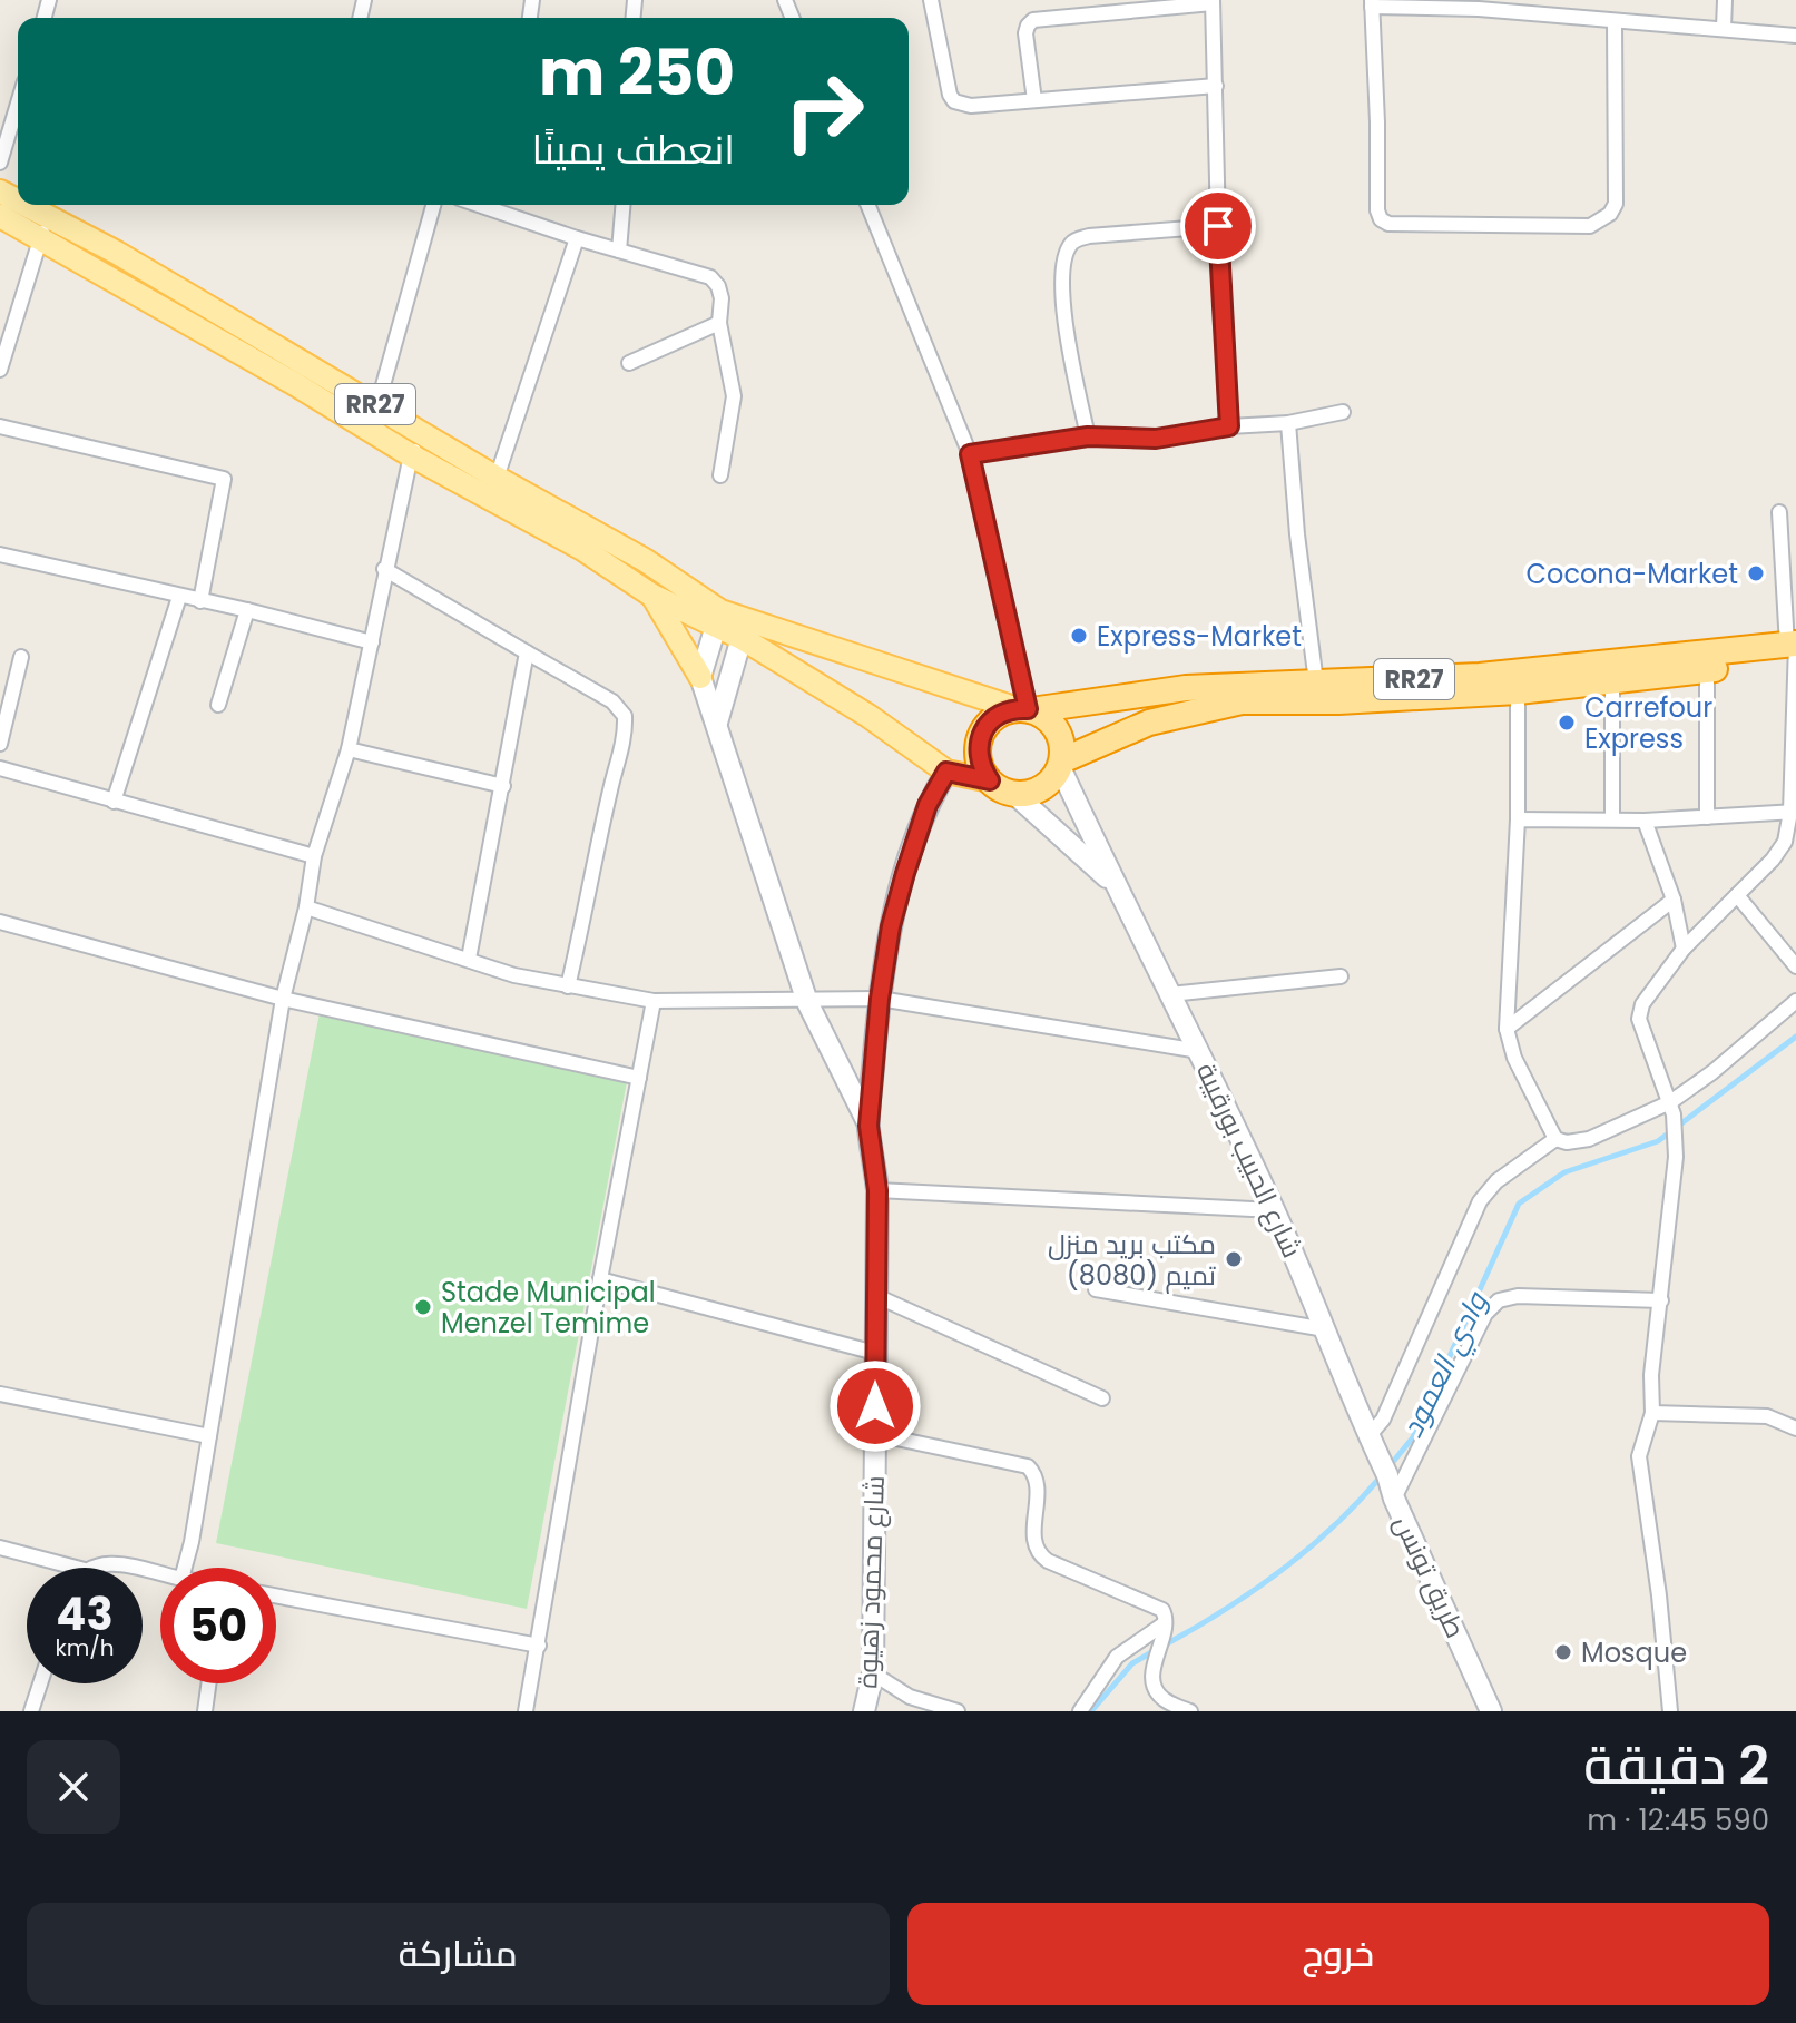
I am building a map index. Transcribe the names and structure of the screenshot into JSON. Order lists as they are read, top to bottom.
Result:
{
  "streets": {
    "highway": ["RR27"],
    "main road": ["شارع الحبيب بورقيبة", "طريق تونس", "شارع محمود زهيوة"]
  },
  "crossings": [
    ["RR27", "شارع الحبيب بورقيبة"],
    ["RR27", "شارع محمود زهيوة"],
    ["شارع الحبيب بورقيبة", "طريق تونس"]
  ],
  "water": ["وادي العمود"],
  "places": [
    "Cocona-Market",
    "Express-Market",
    "Carrefour Express",
    "مكتب بريد منزل تميم (8080)",
    "Stade Municipal Menzel Temime",
    "Mosque"
  ],
  "page": {
    "turn": ["250 m", "انعطف يمينًا"],
    "speed": "43 km/h",
    "limit": "50",
    "heading": ["2 دقيقة", "590 m · 12:45"],
    "buttons": ["خروج", "مشاركة"]
  }
}
